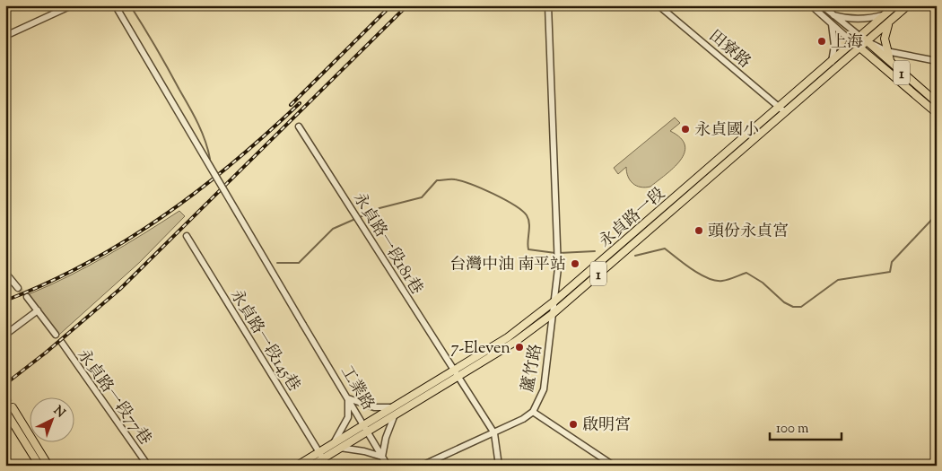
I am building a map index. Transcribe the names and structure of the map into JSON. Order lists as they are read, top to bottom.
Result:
{
  "streets": {
    "main road": ["1", "永貞路一段"],
    "street": [
      "田寮路",
      "永貞路一段181巷",
      "永貞路一段145巷",
      "蘆竹路",
      "工業路",
      "永貞路一段77巷"
    ]
  },
  "crossings": [
    ["田寮路", "永貞路一段"],
    ["1", "永貞路一段"],
    ["永貞路一段", "永貞路一段181巷"],
    ["永貞路一段", "永貞路一段145巷"],
    ["永貞路一段", "蘆竹路"],
    ["永貞路一段", "工業路"],
    ["永貞路一段181巷", "蘆竹路"]
  ],
  "places": [
    "上海",
    "永貞國小",
    "頭份永貞宮",
    "台灣中油 南平站",
    "7-Eleven",
    "啟明宮"
  ],
  "scale_bar": "100 m",
  "north": "top right"
}
